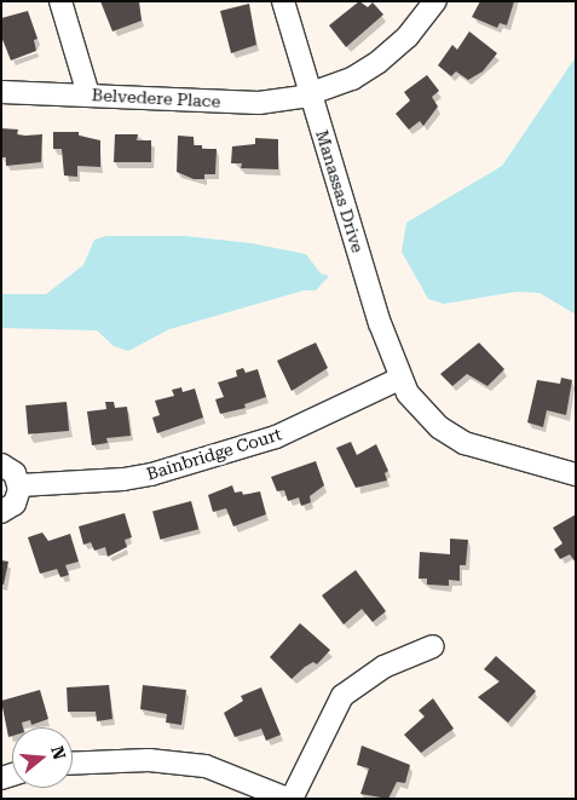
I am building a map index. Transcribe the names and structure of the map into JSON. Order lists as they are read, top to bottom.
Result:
{
  "streets": {
    "street": ["Belvedere Place", "Manassas Drive", "Bainbridge Court"]
  },
  "crossings": [
    ["Belvedere Place", "Manassas Drive"],
    ["Manassas Drive", "Bainbridge Court"]
  ],
  "north": "right"
}
